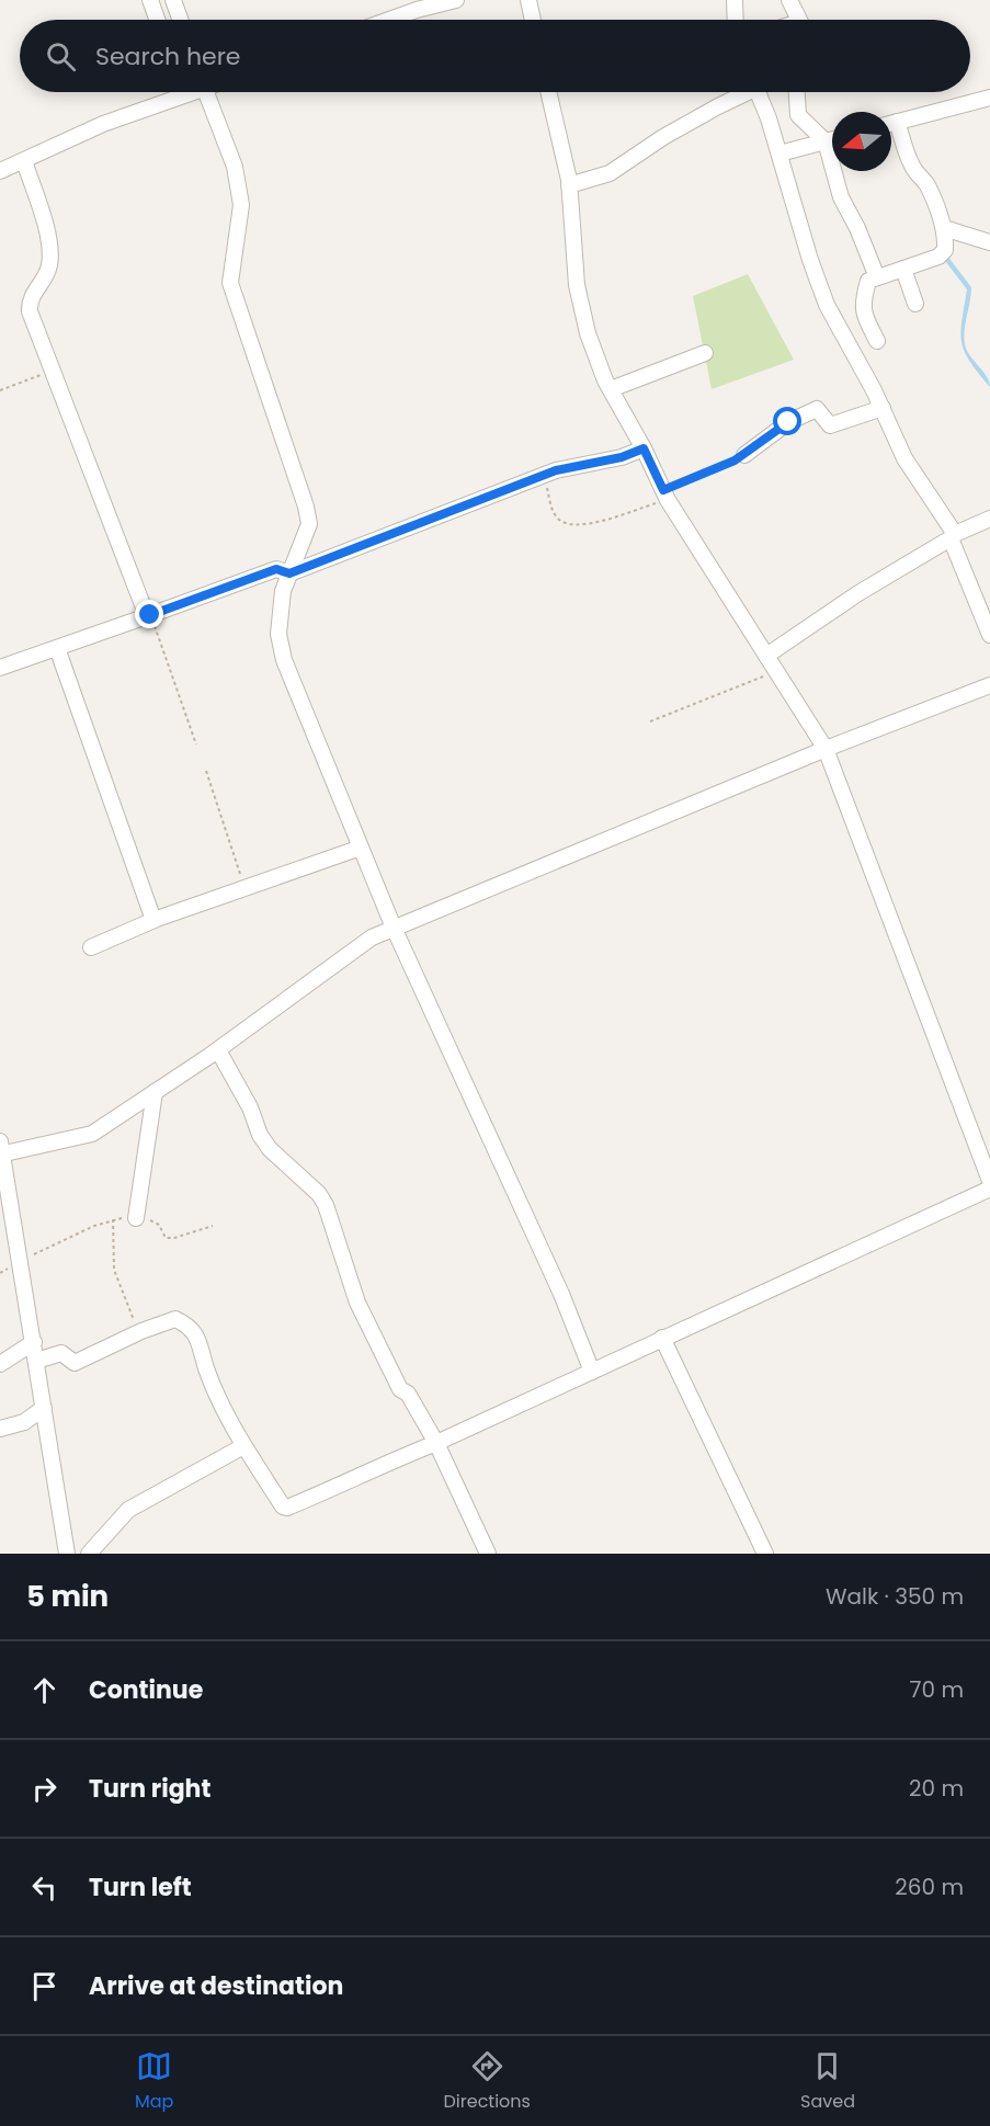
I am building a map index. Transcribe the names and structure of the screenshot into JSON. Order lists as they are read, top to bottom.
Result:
{
  "north": "left",
  "page": {
    "search": "Search here",
    "heading": ["5 min", "Walk · 350 m"],
    "list": [
      ["Continue", "70 m"],
      ["Turn right", "20 m"],
      ["Turn left", "260 m"],
      "Arrive at destination"
    ],
    "nav": ["Map", "Directions", "Saved"]
  }
}
